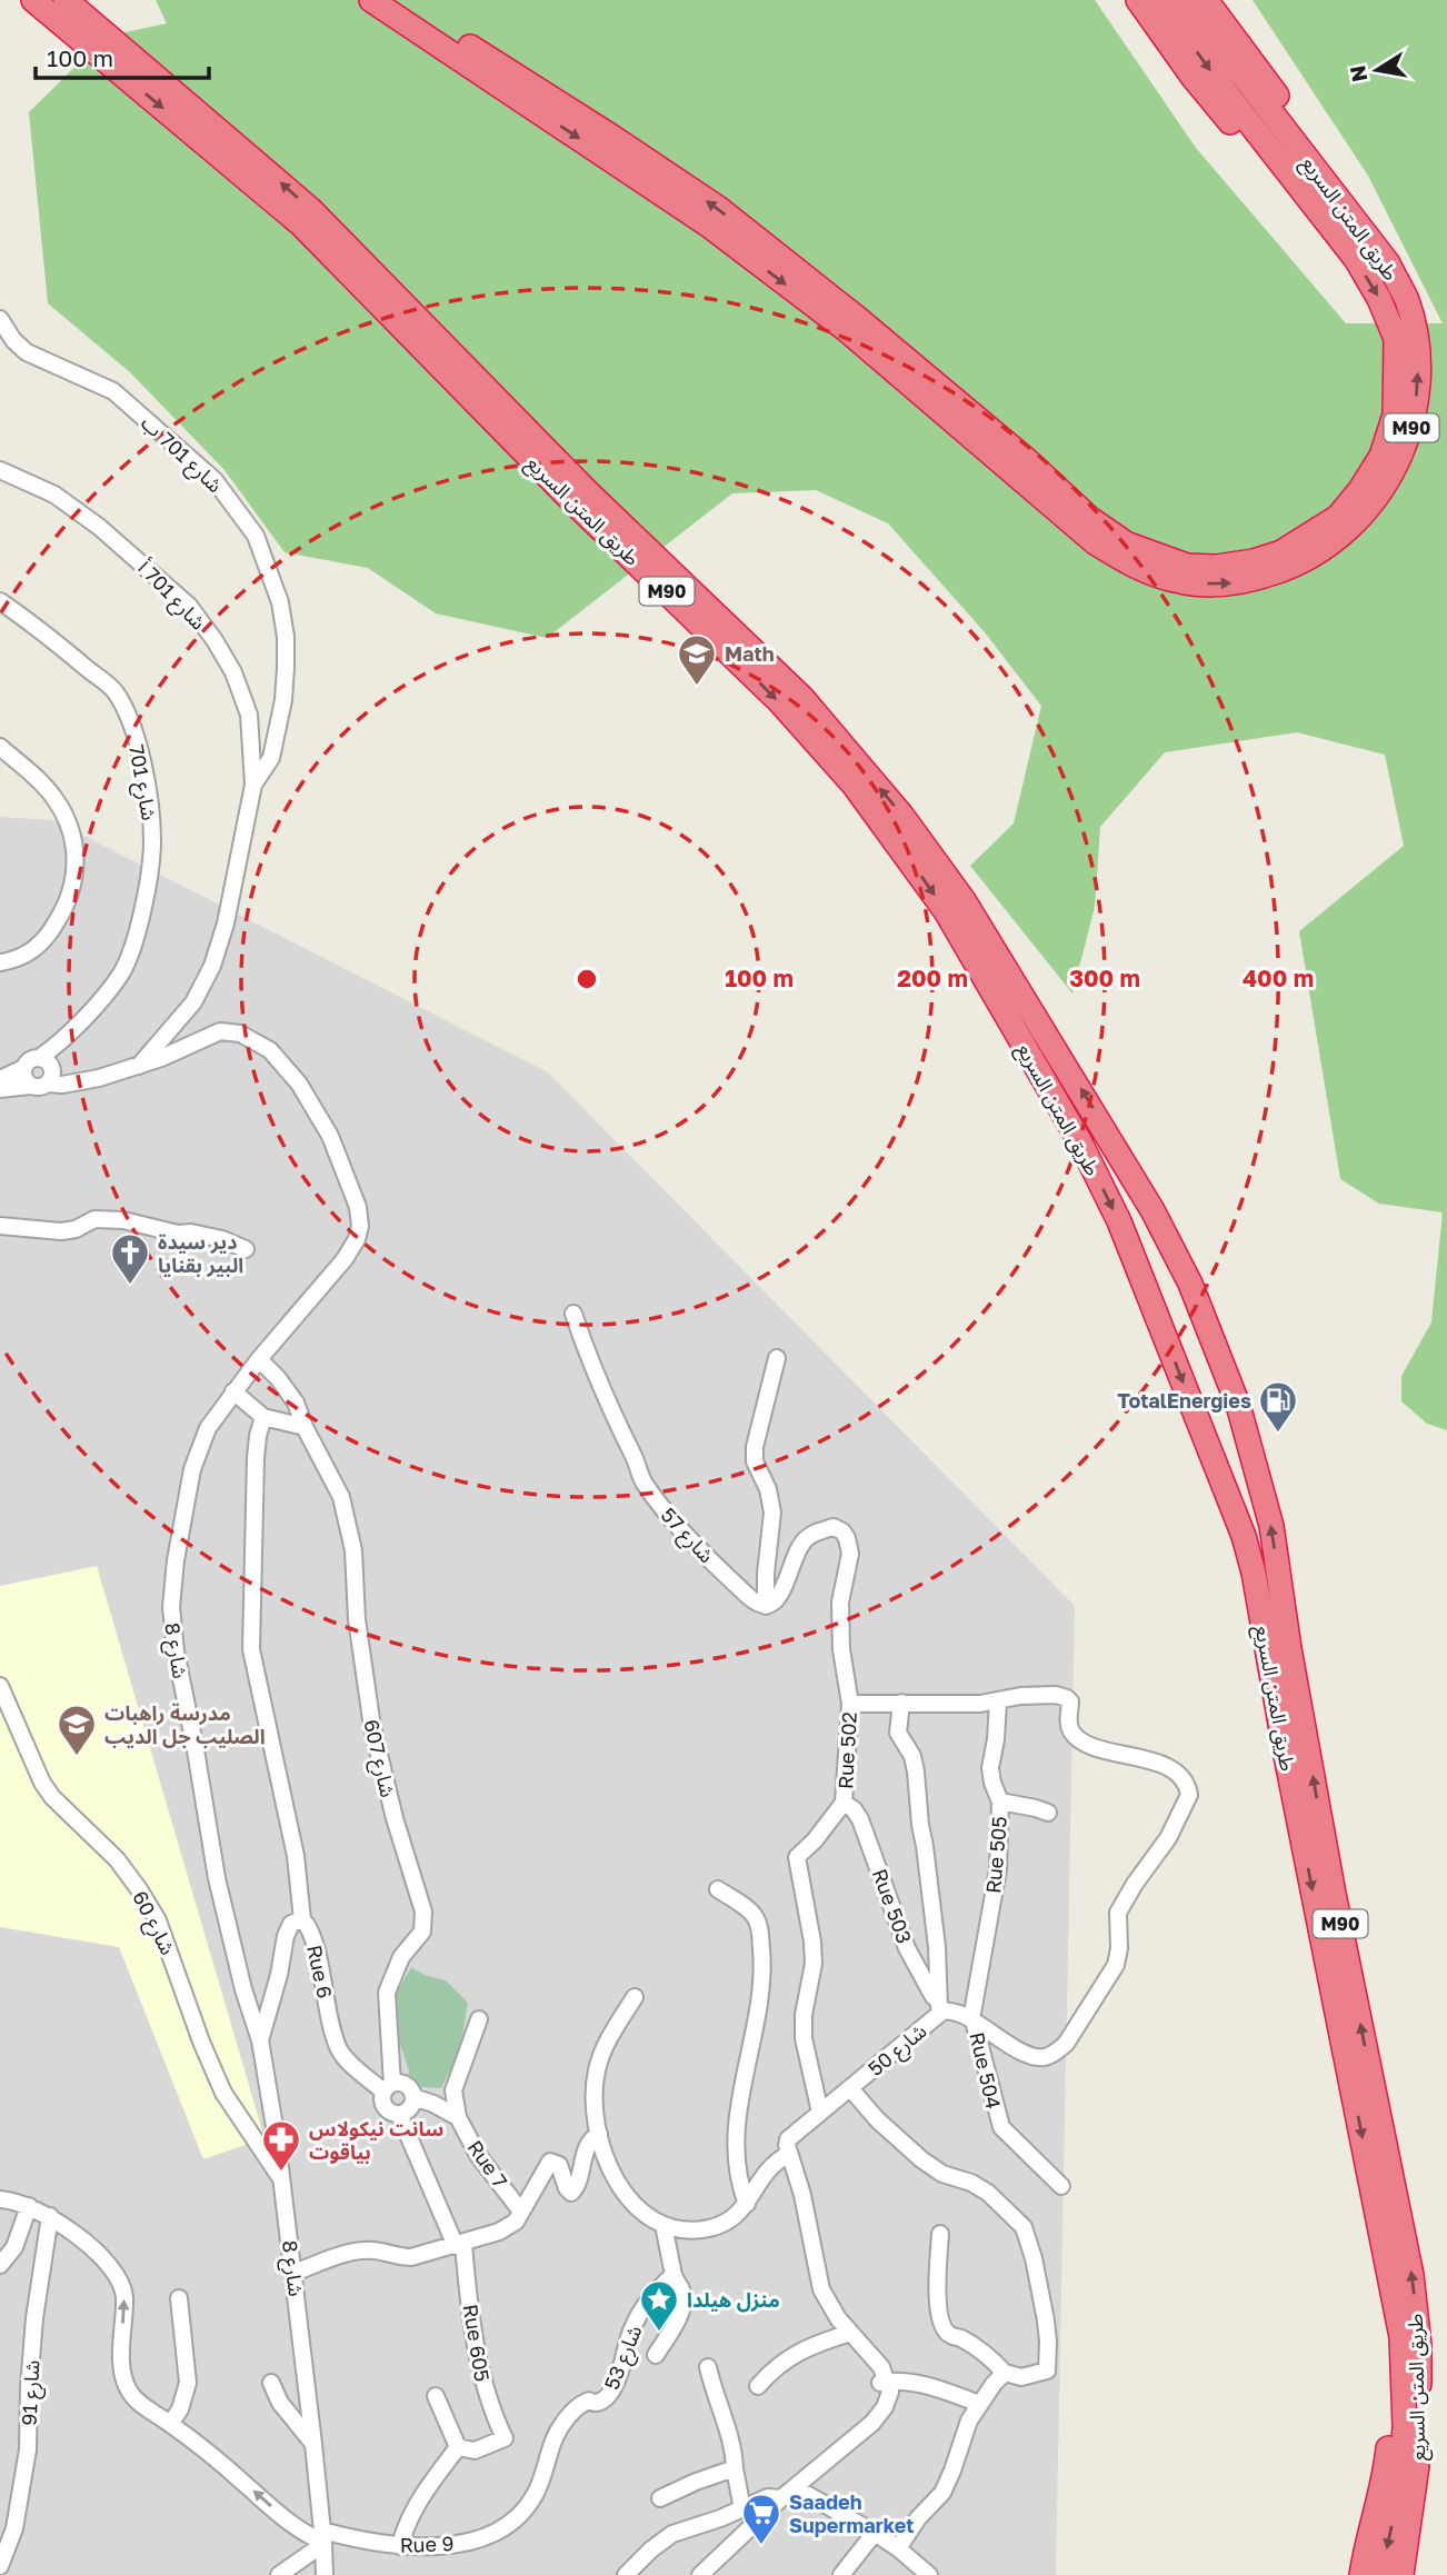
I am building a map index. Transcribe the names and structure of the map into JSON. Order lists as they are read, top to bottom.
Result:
{
  "streets": {
    "highway": ["طريق المتن السريع", "M90"],
    "street": [
      "شارع 701 ب",
      "شارع 701 أ",
      "شارع 701",
      "شارع 57",
      "شارع 8",
      "Rue 502",
      "شارع 607",
      "Rue 505",
      "Rue 503",
      "شارع 60",
      "Rue 6",
      "شارع 50",
      "Rue 504",
      "Rue 7",
      "Rue 605",
      "شارع 53",
      "شارع 91",
      "Rue 9"
    ]
  },
  "crossings": [
    ["شارع 701 ب", "شارع 701 أ"],
    ["شارع 701", "شارع 8"],
    ["شارع 57", "Rue 502"],
    ["شارع 8", "شارع 607"],
    ["شارع 8", "شارع 60"],
    ["شارع 8", "Rue 6"],
    ["شارع 8", "Rue 9"],
    ["Rue 502", "Rue 503"],
    ["Rue 502", "شارع 50"],
    ["شارع 607", "Rue 6"],
    ["شارع 607", "Rue 7"],
    ["شارع 607", "Rue 605"],
    ["Rue 505", "شارع 50"],
    ["Rue 505", "Rue 504"],
    ["Rue 503", "شارع 50"],
    ["Rue 6", "Rue 7"],
    ["Rue 6", "Rue 605"],
    ["شارع 50", "Rue 504"],
    ["Rue 7", "Rue 605"],
    ["شارع 53", "Rue 9"],
    ["شارع 91", "Rue 9"]
  ],
  "one_way": ["Rue 9"],
  "places": {
    "school or university": ["Math", "مدرسة راهبات الصليب جل الديب"],
    "church": ["دير سيدة البير بقنايا"],
    "fuel station": ["TotalEnergies"],
    "pharmacy": ["سانت نيكولاس بياقوت"],
    "place": ["منزل هيلدا"],
    "supermarket": ["Saadeh Supermarket"]
  },
  "scale_bar": "100 m",
  "north": "left",
  "rings": [
    "100 m",
    "200 m",
    "300 m",
    "400 m"
  ]
}
